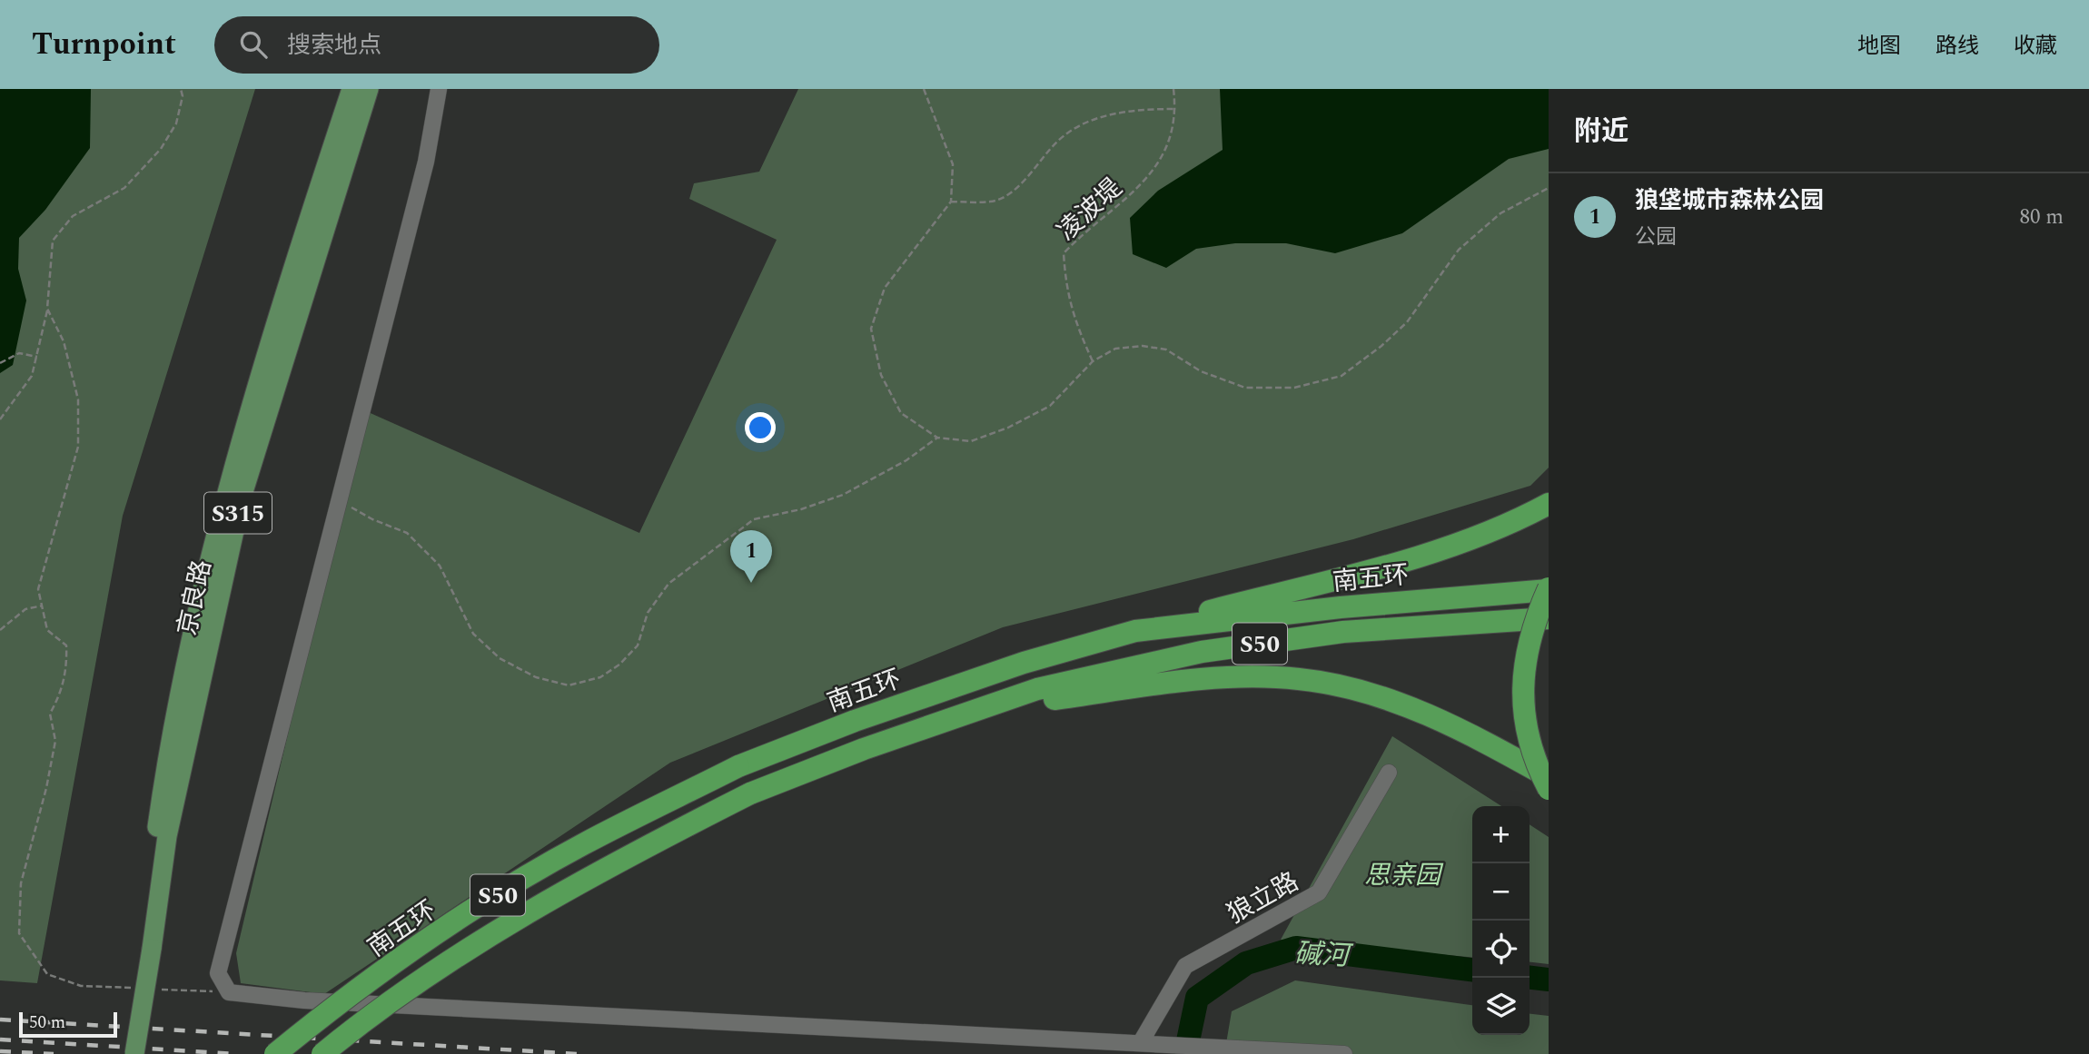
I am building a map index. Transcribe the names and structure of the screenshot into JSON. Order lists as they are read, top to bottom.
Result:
{
  "streets": {
    "highway": ["南五环", "S50"],
    "main road": ["S315", "京良路"],
    "street": ["狼立路"],
    "path": ["凌波堤"]
  },
  "water": ["碱河"],
  "parks": ["思亲园"],
  "scale_bar": "50 m",
  "page": {
    "header": "Turnpoint",
    "search": "搜索地点",
    "nav": ["地图", "路线", "收藏"],
    "heading": "附近",
    "list": [
      {
        "mark": "1",
        "name": "狼垡城市森林公园",
        "note": "公园",
        "value": "80 m"
      }
    ],
    "pins": "1",
    "map_buttons": ["+", "−"],
    "scale": "50 m"
  }
}
